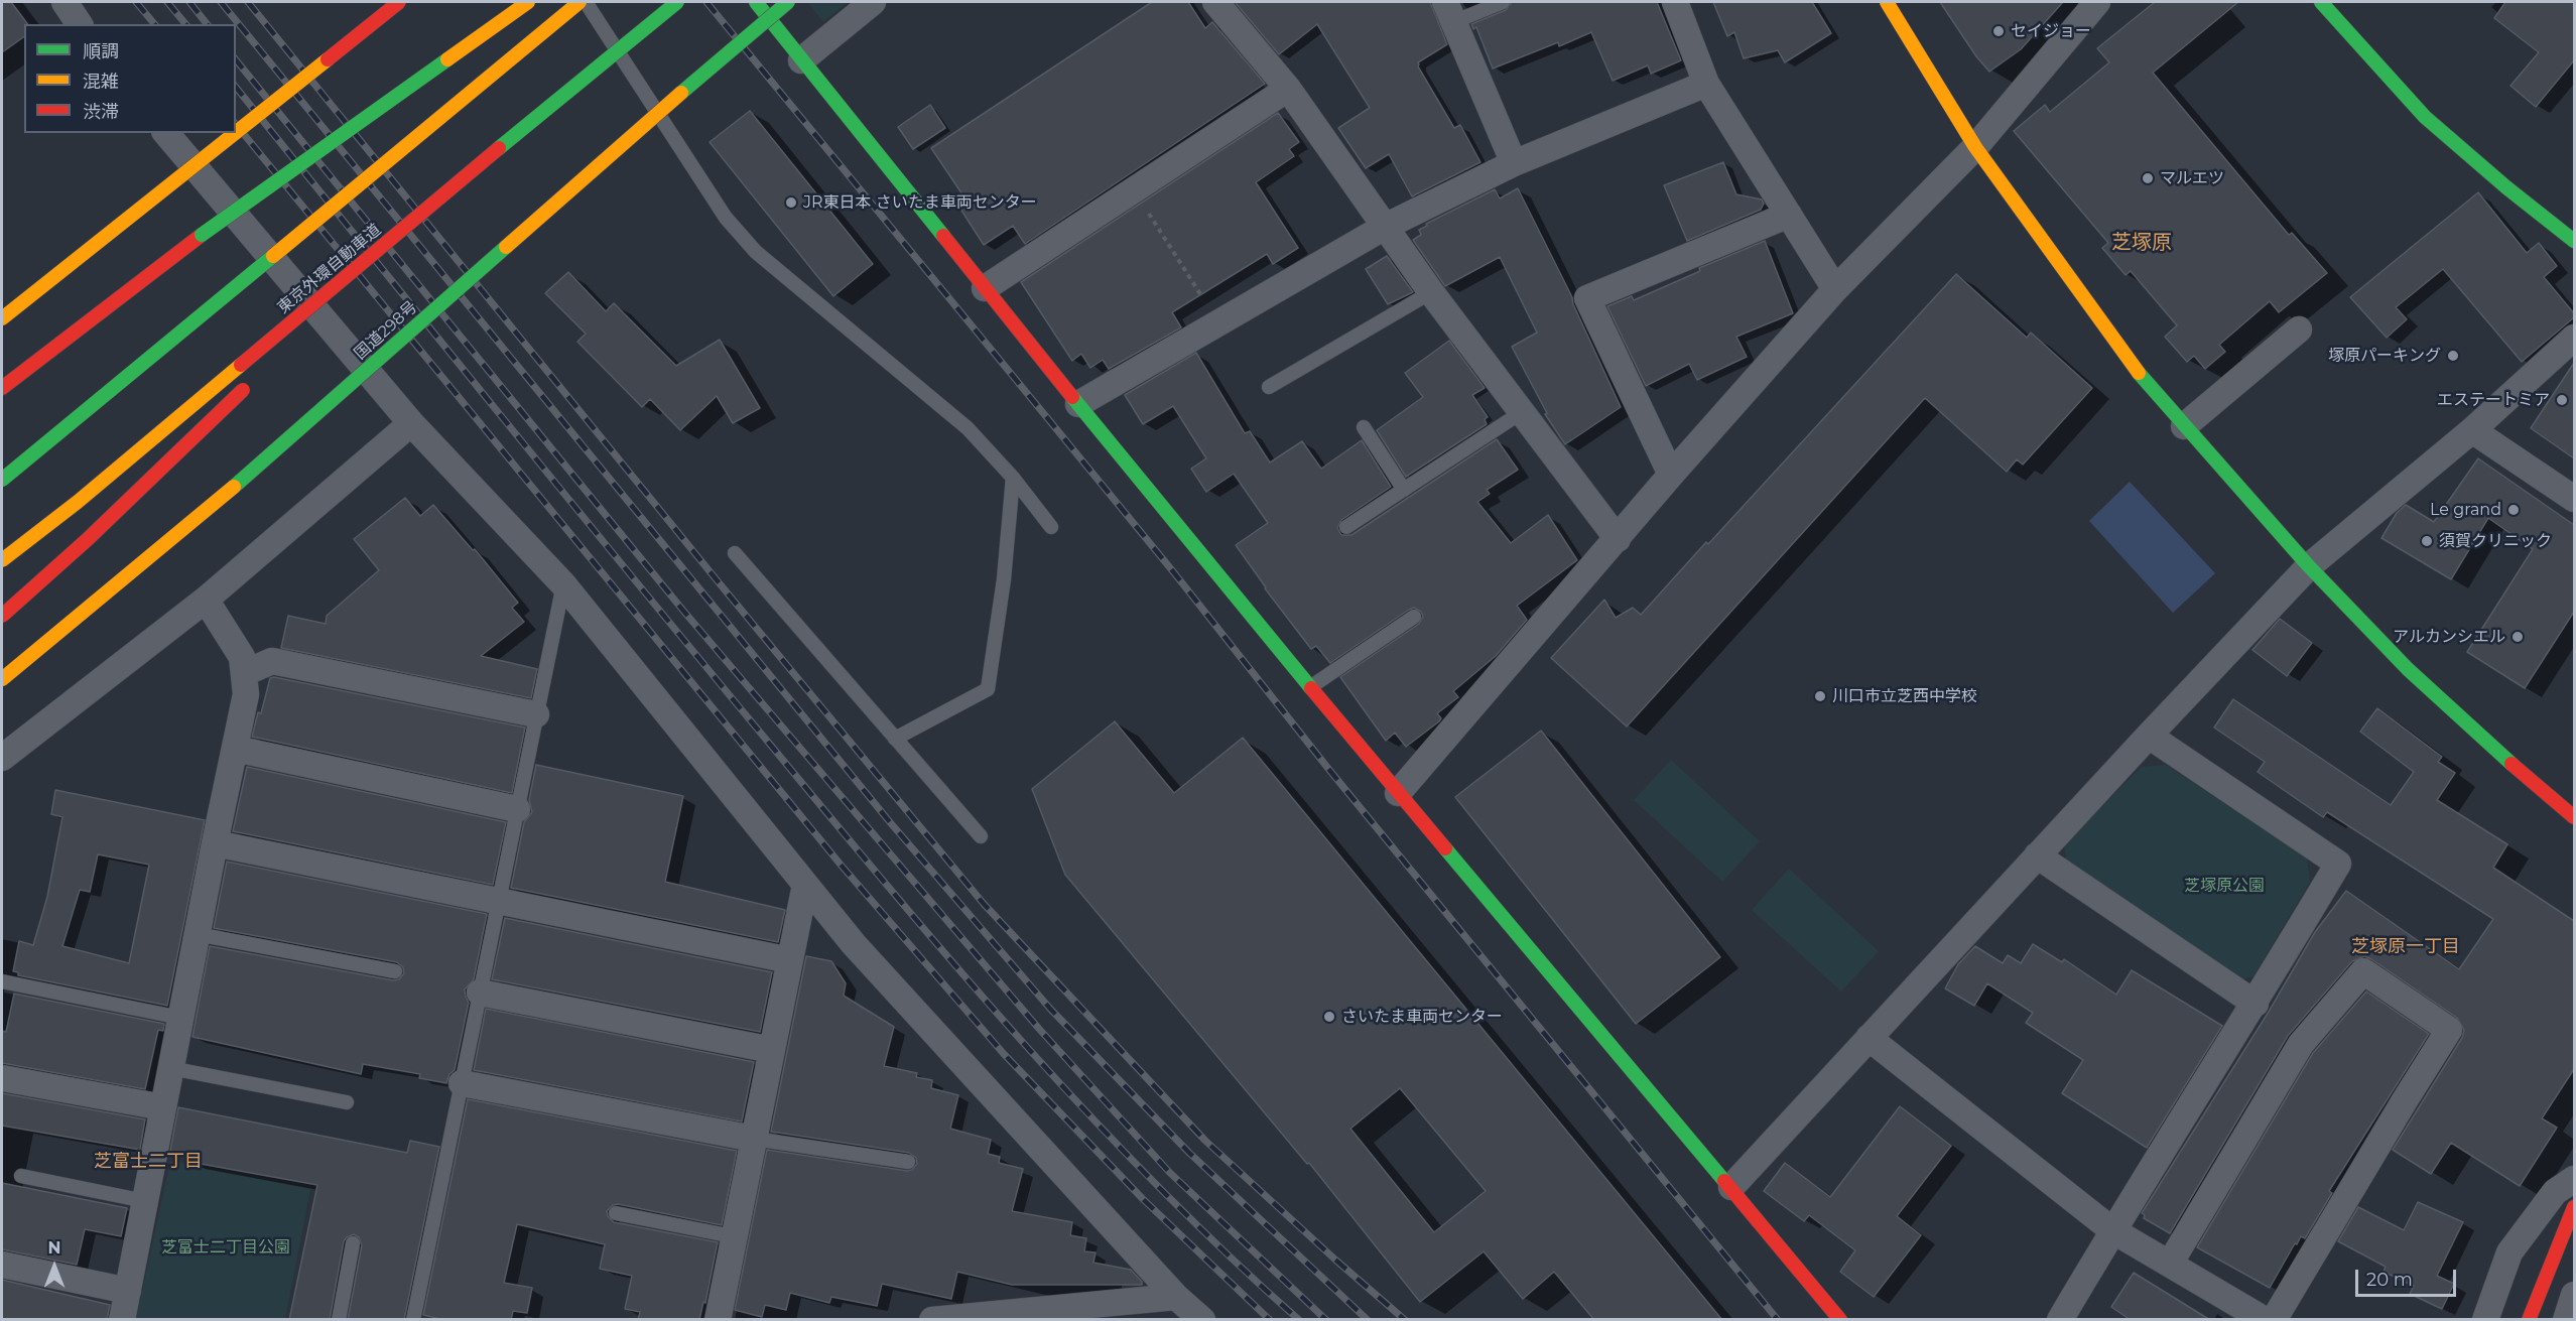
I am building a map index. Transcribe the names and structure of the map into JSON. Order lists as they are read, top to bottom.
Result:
{
  "streets": {
    "main road": ["東京外環自動車道", "国道298号"]
  },
  "districts": ["芝塚原", "芝塚原一丁目", "芝富士二丁目"],
  "parks": ["芝塚原公園", "芝富士二丁目公園"],
  "places": [
    "セイジョー",
    "マルエツ",
    "JR東日本 さいたま車両センター",
    "塚原パーキング",
    "エステートミア",
    "Le grand",
    "須賀クリニック",
    "アルカンシエル",
    "川口市立芝西中学校",
    "さいたま車両センター"
  ],
  "legend": ["順調", "混雑", "渋滞"],
  "scale_bar": "20 m",
  "north": "top"
}
